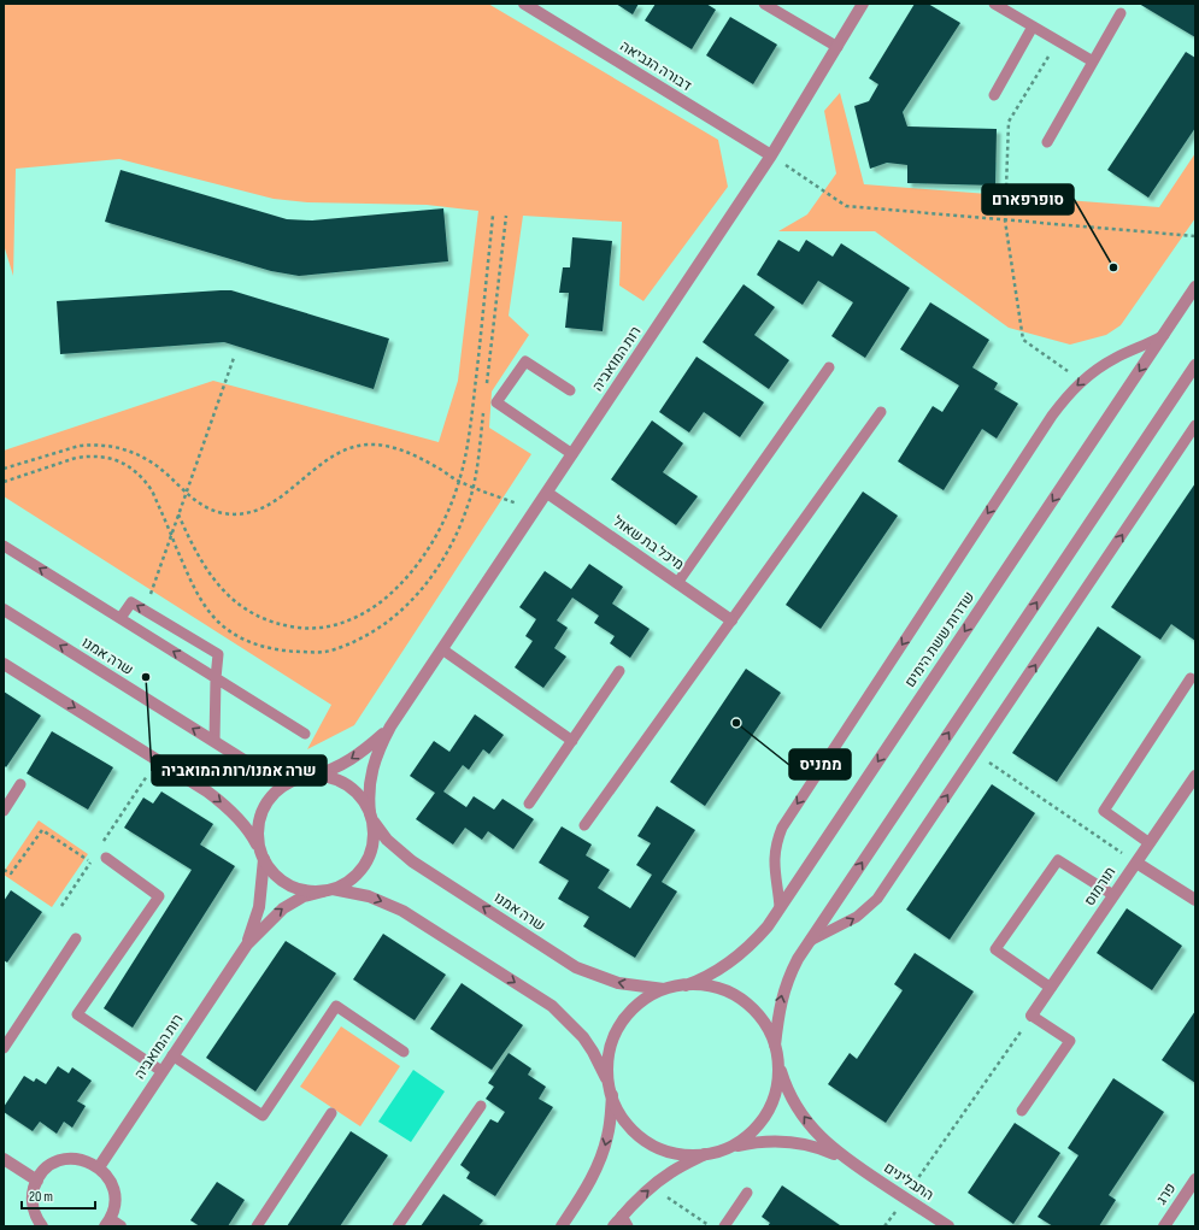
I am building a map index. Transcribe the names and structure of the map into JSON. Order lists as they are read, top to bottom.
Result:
{
  "streets": {
    "street": [
      "דבורה הנביאה",
      "רות המואביה",
      "מיכל בת שאול",
      "שדרות ששת הימים",
      "שרה אמנו",
      "תורמוס",
      "התבלינים",
      "פרג"
    ]
  },
  "crossings": [
    ["דבורה הנביאה", "רות המואביה"],
    ["רות המואביה", "מיכל בת שאול"],
    ["רות המואביה", "שרה אמנו"],
    ["שדרות ששת הימים", "שרה אמנו"],
    ["שדרות ששת הימים", "התבלינים"],
    ["שרה אמנו", "התבלינים"]
  ],
  "places": ["סופרפארם", "שרה אמנו/רות המואביה", "ממניס"],
  "scale_bar": "20 m"
}
